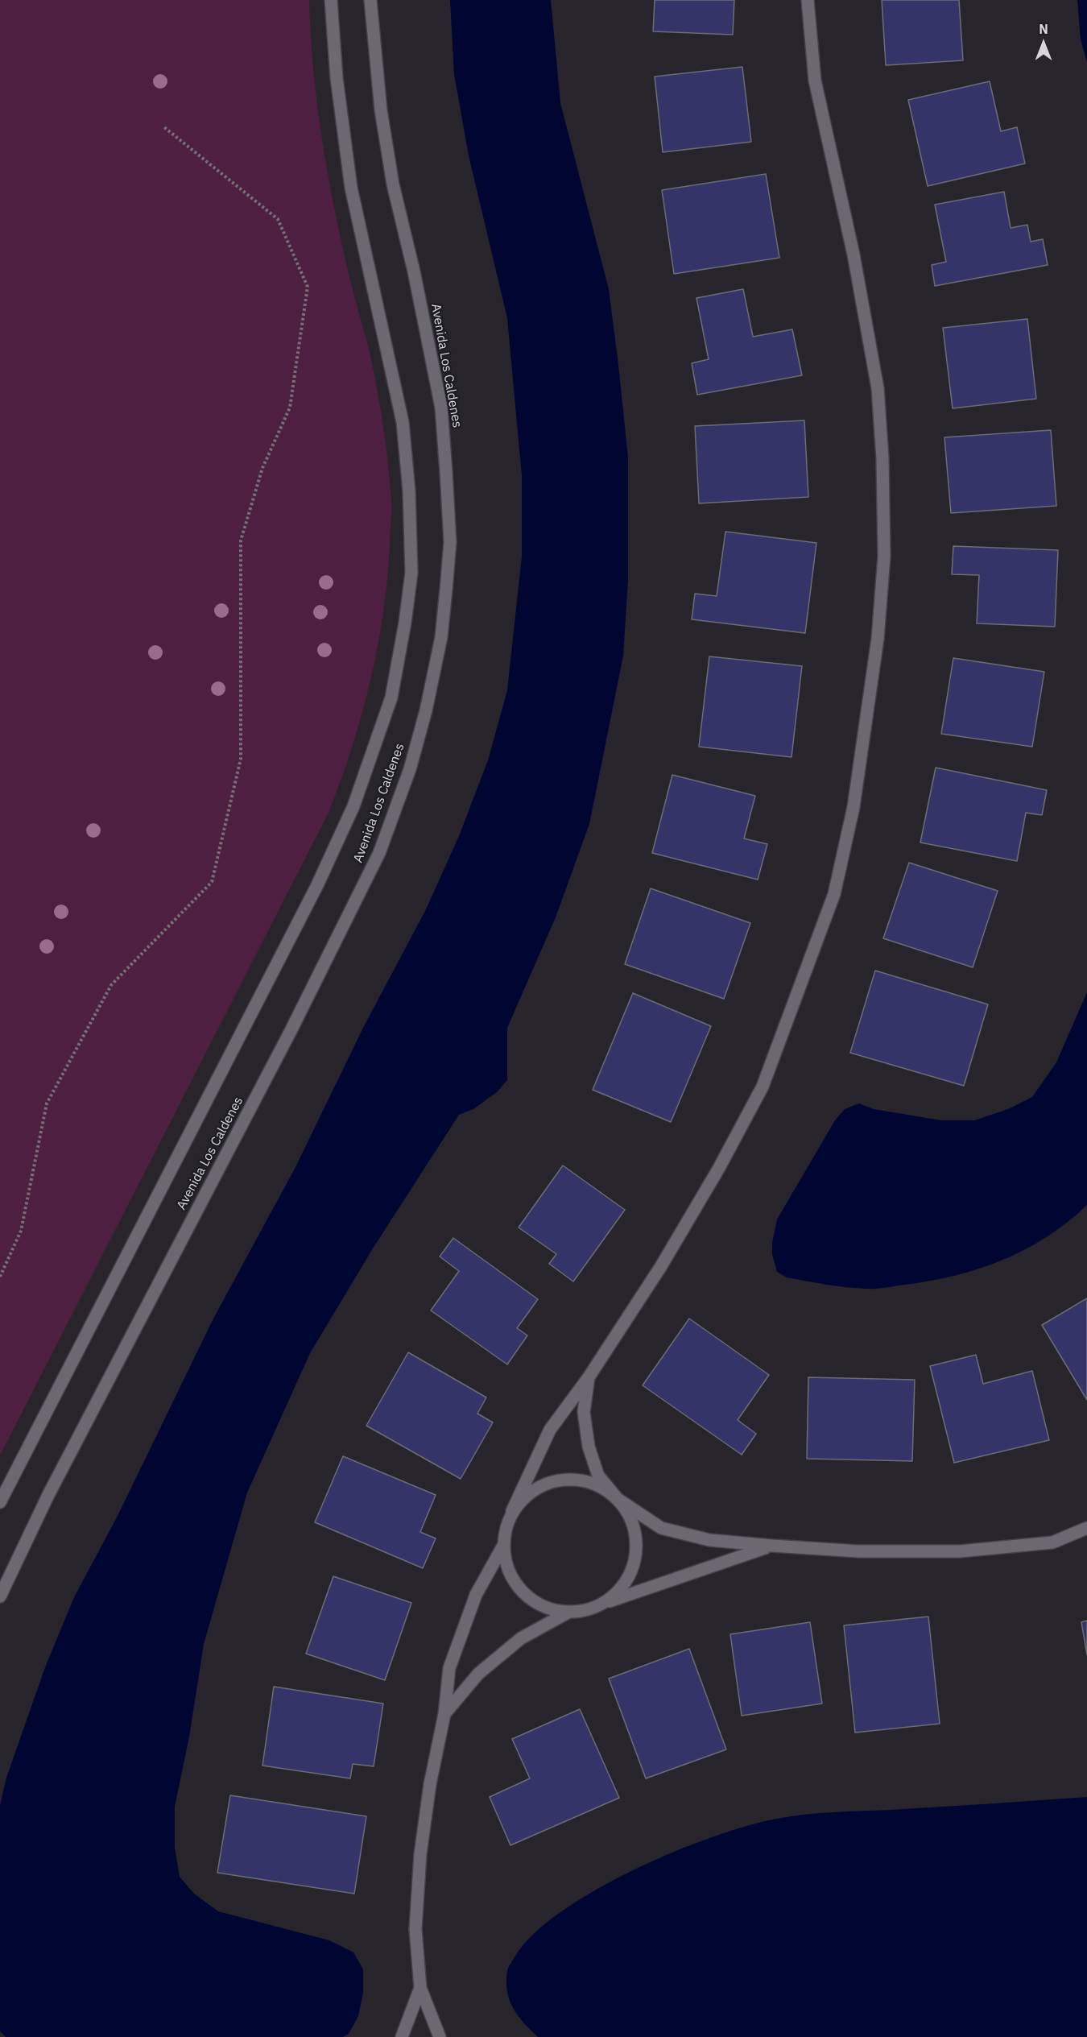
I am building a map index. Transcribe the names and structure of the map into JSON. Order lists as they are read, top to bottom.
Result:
{
  "streets": {
    "street": ["Avenida Los Caldenes"]
  },
  "north": "top"
}
